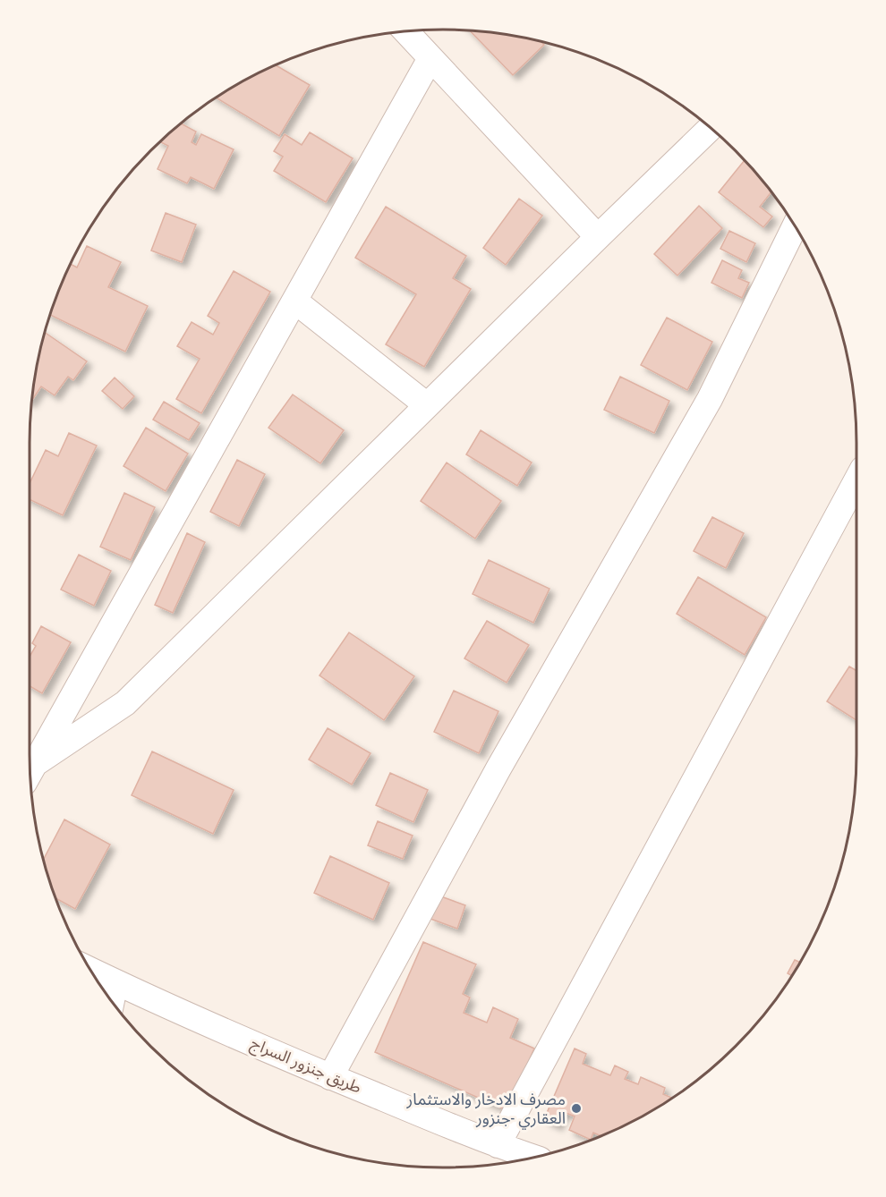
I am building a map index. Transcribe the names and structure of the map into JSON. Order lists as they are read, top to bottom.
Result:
{
  "streets": {
    "street": ["طريق جنزور السراج"]
  },
  "places": ["مصرف الادخار والاستثمار العقاري -جنزور"]
}
